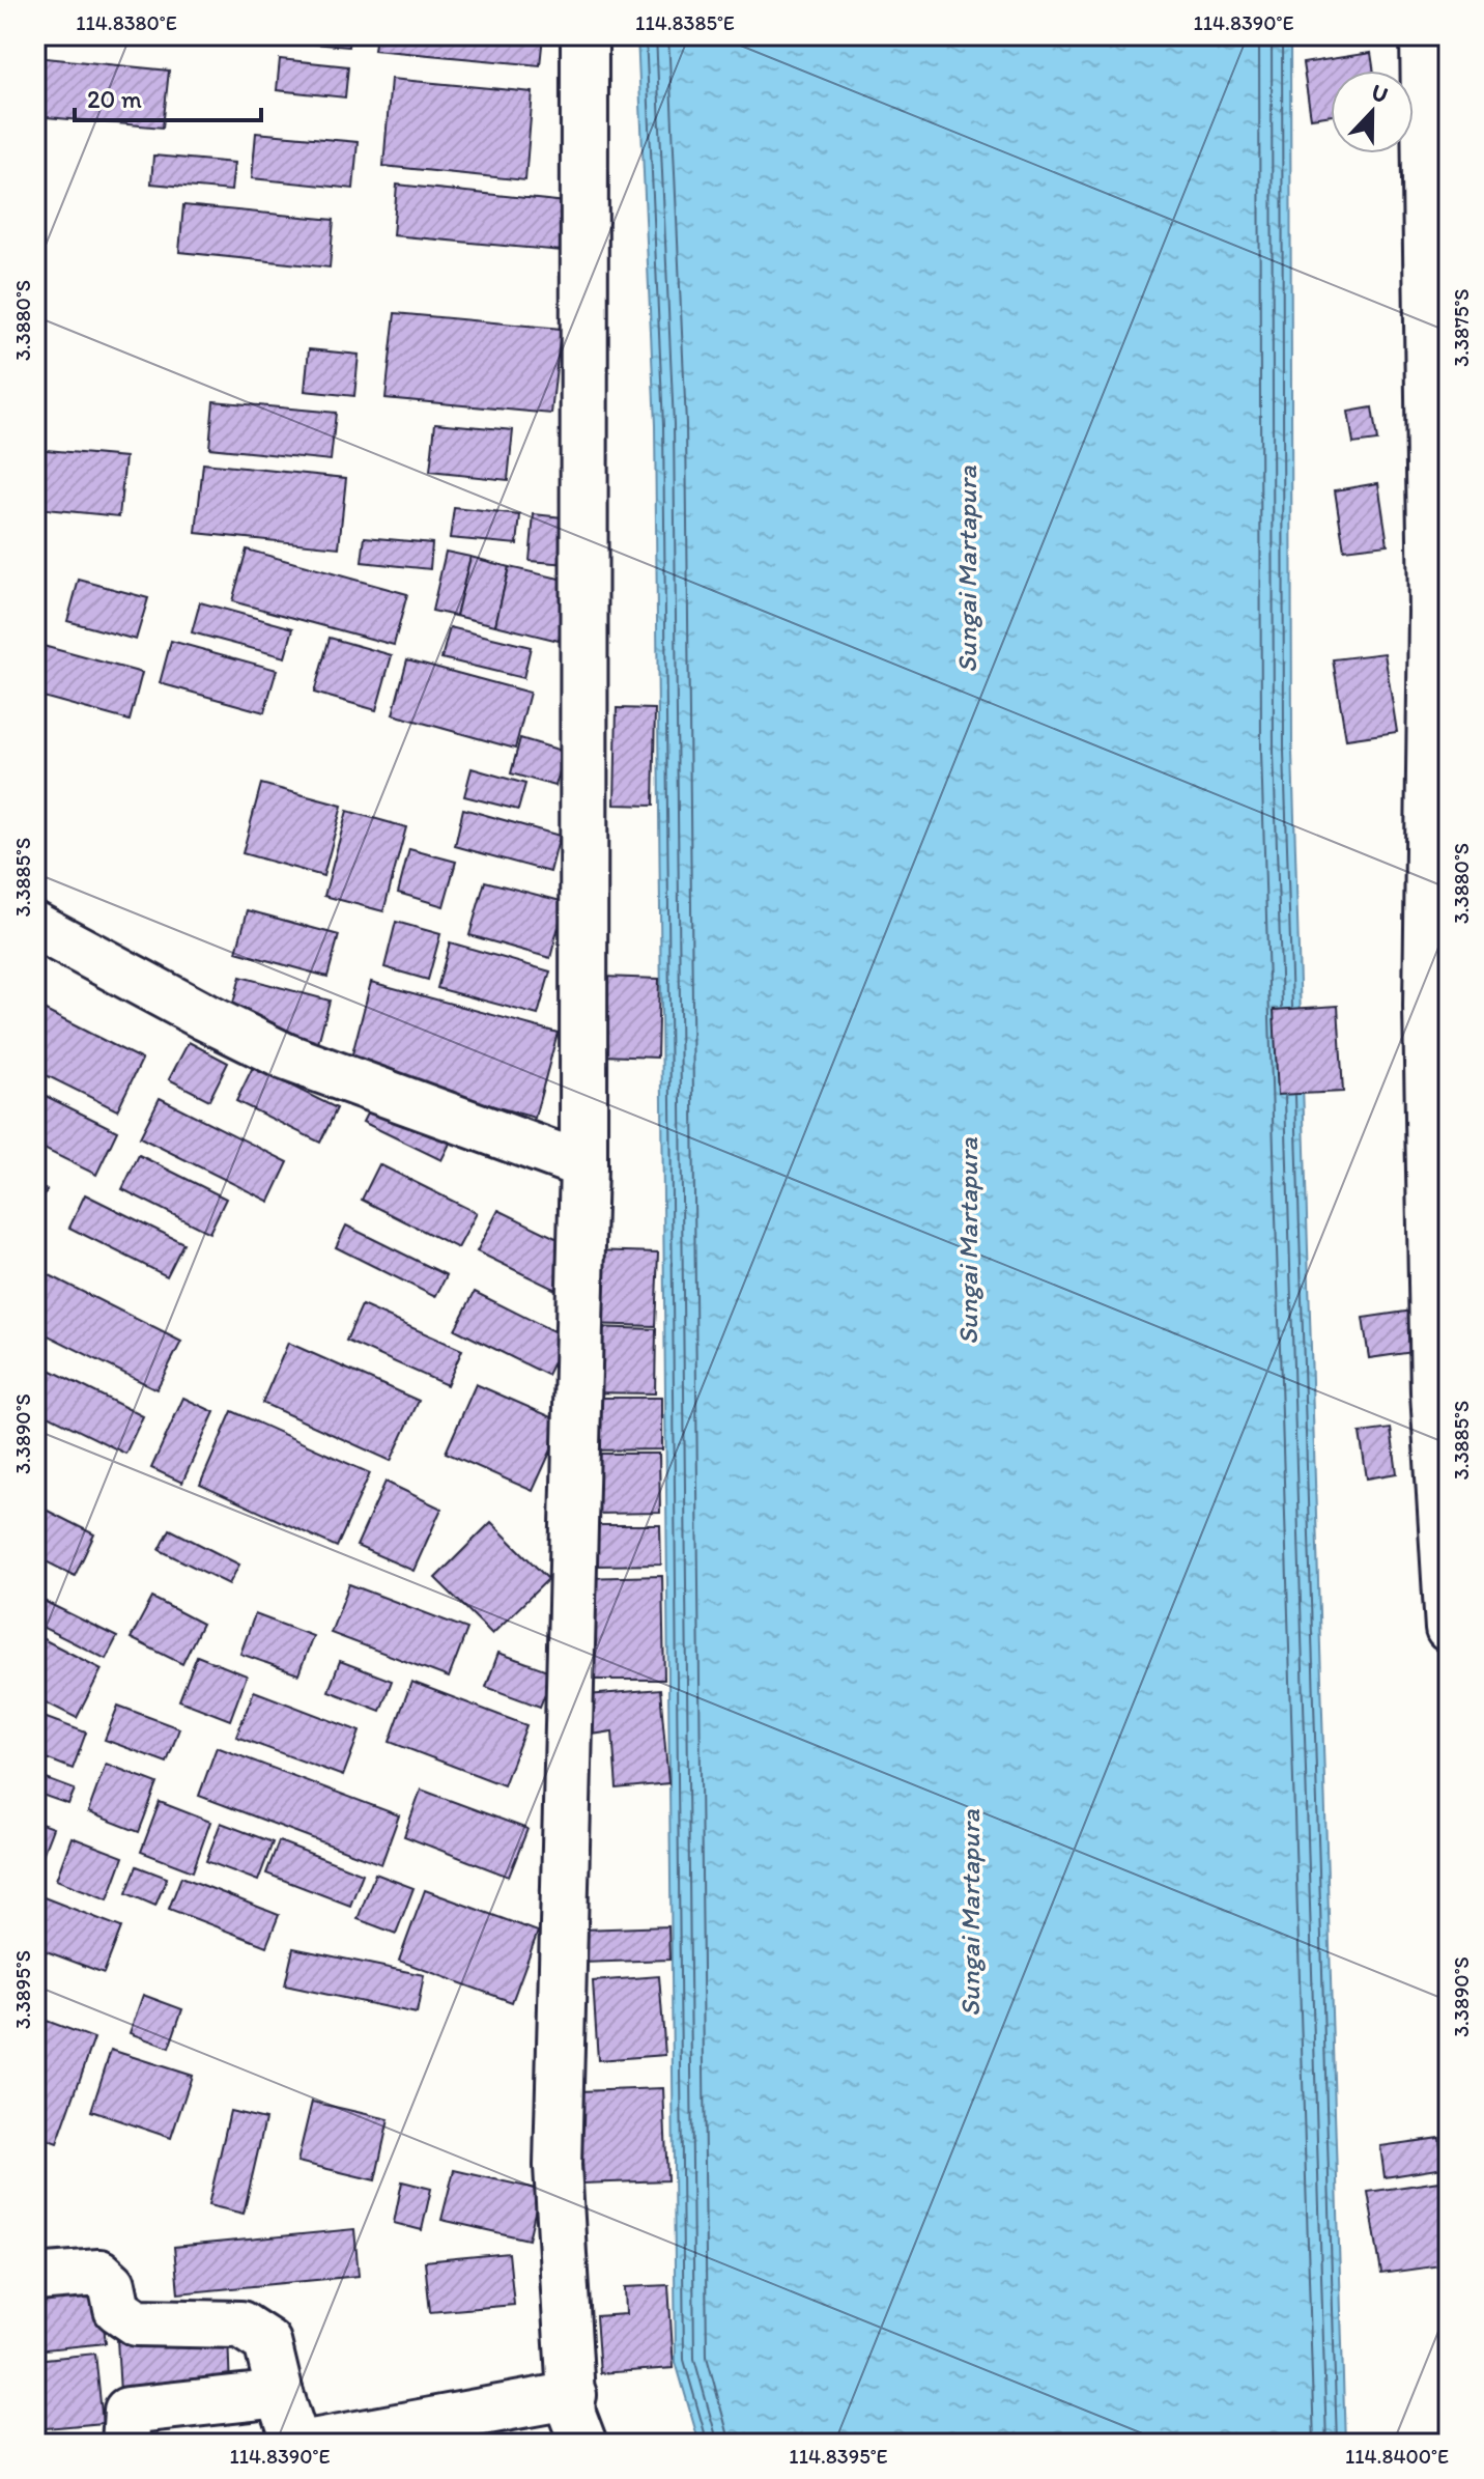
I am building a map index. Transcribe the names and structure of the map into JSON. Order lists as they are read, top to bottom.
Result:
{
  "water": ["Sungai Martapura"],
  "scale_bar": "20 m",
  "north": "top",
  "coordinates": [
    "114.8380°E",
    "114.8385°E",
    "114.8390°E",
    "3.3880°S",
    "3.3875°S",
    "3.3885°S",
    "3.3890°S",
    "3.3895°S",
    "114.8395°E",
    "114.8400°E"
  ]
}
